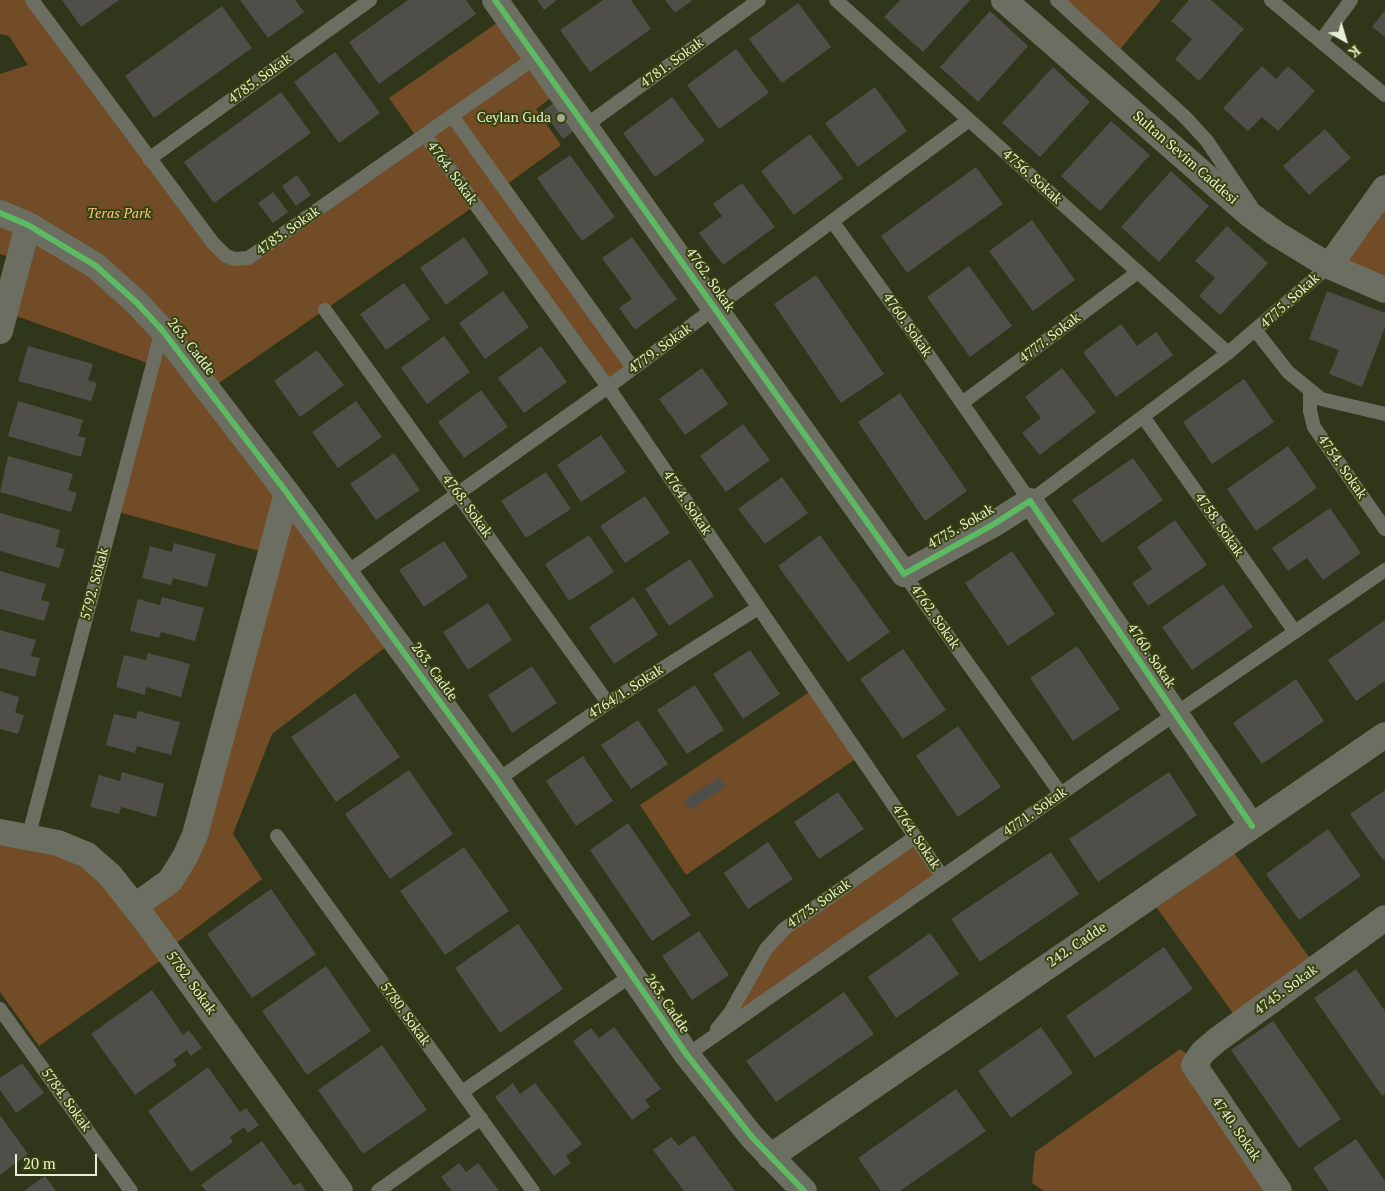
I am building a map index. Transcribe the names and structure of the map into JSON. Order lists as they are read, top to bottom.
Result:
{
  "streets": {
    "street": [
      "Sultan Sevim Caddesi",
      "4762. Sokak",
      "4775. Sokak",
      "4760. Sokak",
      "263. Cadde",
      "242. Cadde",
      "5782. Sokak",
      "4745. Sokak",
      "4740. Sokak"
    ],
    "lane": [
      "4781. Sokak",
      "4785. Sokak",
      "4764. Sokak",
      "4756. Sokak",
      "4783. Sokak",
      "4777. Sokak",
      "4779. Sokak",
      "4754. Sokak",
      "4768. Sokak",
      "4758. Sokak",
      "5792. Sokak",
      "4764/1. Sokak",
      "4771. Sokak",
      "4773. Sokak",
      "5780. Sokak",
      "5784. Sokak"
    ]
  },
  "crossings": [
    ["4781. Sokak", "4762. Sokak"],
    ["4785. Sokak", "4783. Sokak"],
    ["Sultan Sevim Caddesi", "4775. Sokak"],
    ["4764. Sokak", "4783. Sokak"],
    ["4764. Sokak", "4779. Sokak"],
    ["4764. Sokak", "4764/1. Sokak"],
    ["4764. Sokak", "4771. Sokak"],
    ["4764. Sokak", "4773. Sokak"],
    ["4756. Sokak", "4775. Sokak"],
    ["4756. Sokak", "4777. Sokak"],
    ["4756. Sokak", "4779. Sokak"],
    ["4783. Sokak", "4762. Sokak"],
    ["4762. Sokak", "4775. Sokak"],
    ["4762. Sokak", "4779. Sokak"],
    ["4762. Sokak", "4771. Sokak"],
    ["4775. Sokak", "4760. Sokak"],
    ["4775. Sokak", "4758. Sokak"],
    ["4760. Sokak", "4777. Sokak"],
    ["4760. Sokak", "4779. Sokak"],
    ["4760. Sokak", "4771. Sokak"],
    ["4760. Sokak", "242. Cadde"],
    ["263. Cadde", "4779. Sokak"],
    ["263. Cadde", "5792. Sokak"],
    ["263. Cadde", "4764/1. Sokak"],
    ["263. Cadde", "4771. Sokak"],
    ["263. Cadde", "242. Cadde"],
    ["4779. Sokak", "4768. Sokak"],
    ["4768. Sokak", "4764/1. Sokak"],
    ["4758. Sokak", "4771. Sokak"],
    ["5792. Sokak", "5782. Sokak"],
    ["4771. Sokak", "4773. Sokak"],
    ["4745. Sokak", "4740. Sokak"]
  ],
  "parks": ["Teras Park"],
  "places": ["Ceylan Gıda"],
  "scale_bar": "20 m",
  "north": "bottom right"
}
